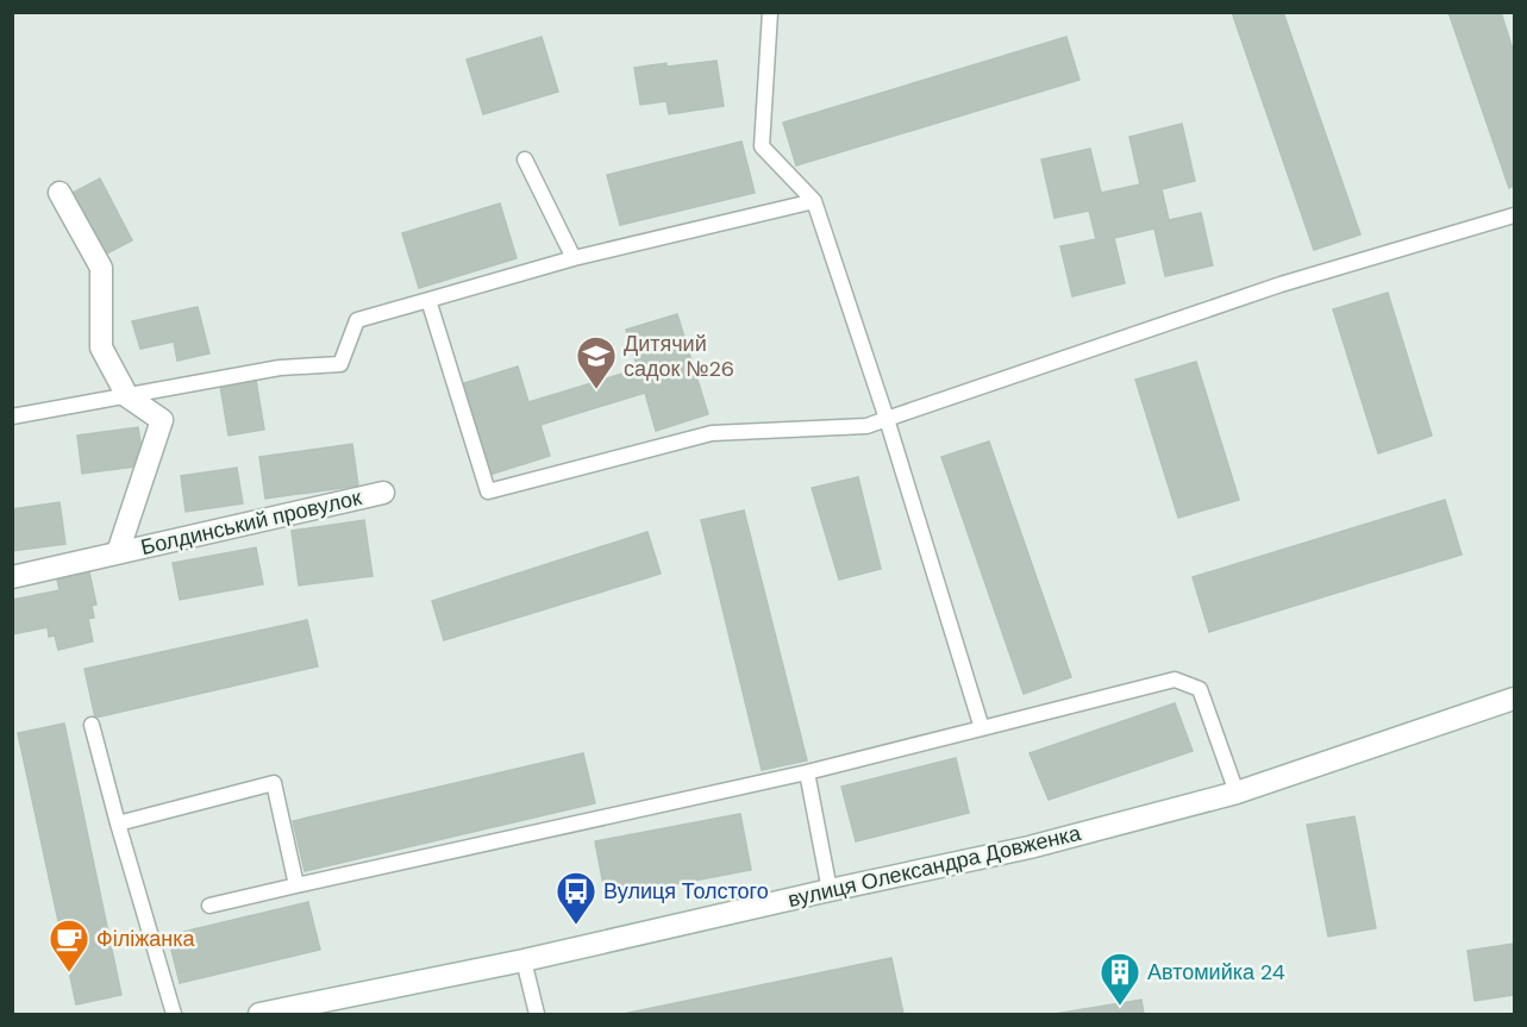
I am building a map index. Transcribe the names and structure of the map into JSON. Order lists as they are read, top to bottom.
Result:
{
  "streets": {
    "main road": ["Болдинський провулок", "вулиця Олександра Довженка"]
  },
  "places": {
    "school or university": ["Дитячий садок №26"],
    "bus stop": ["Вулиця Толстого"],
    "cafe": ["Філіжанка"],
    "building": ["Автомийка 24"]
  }
}
